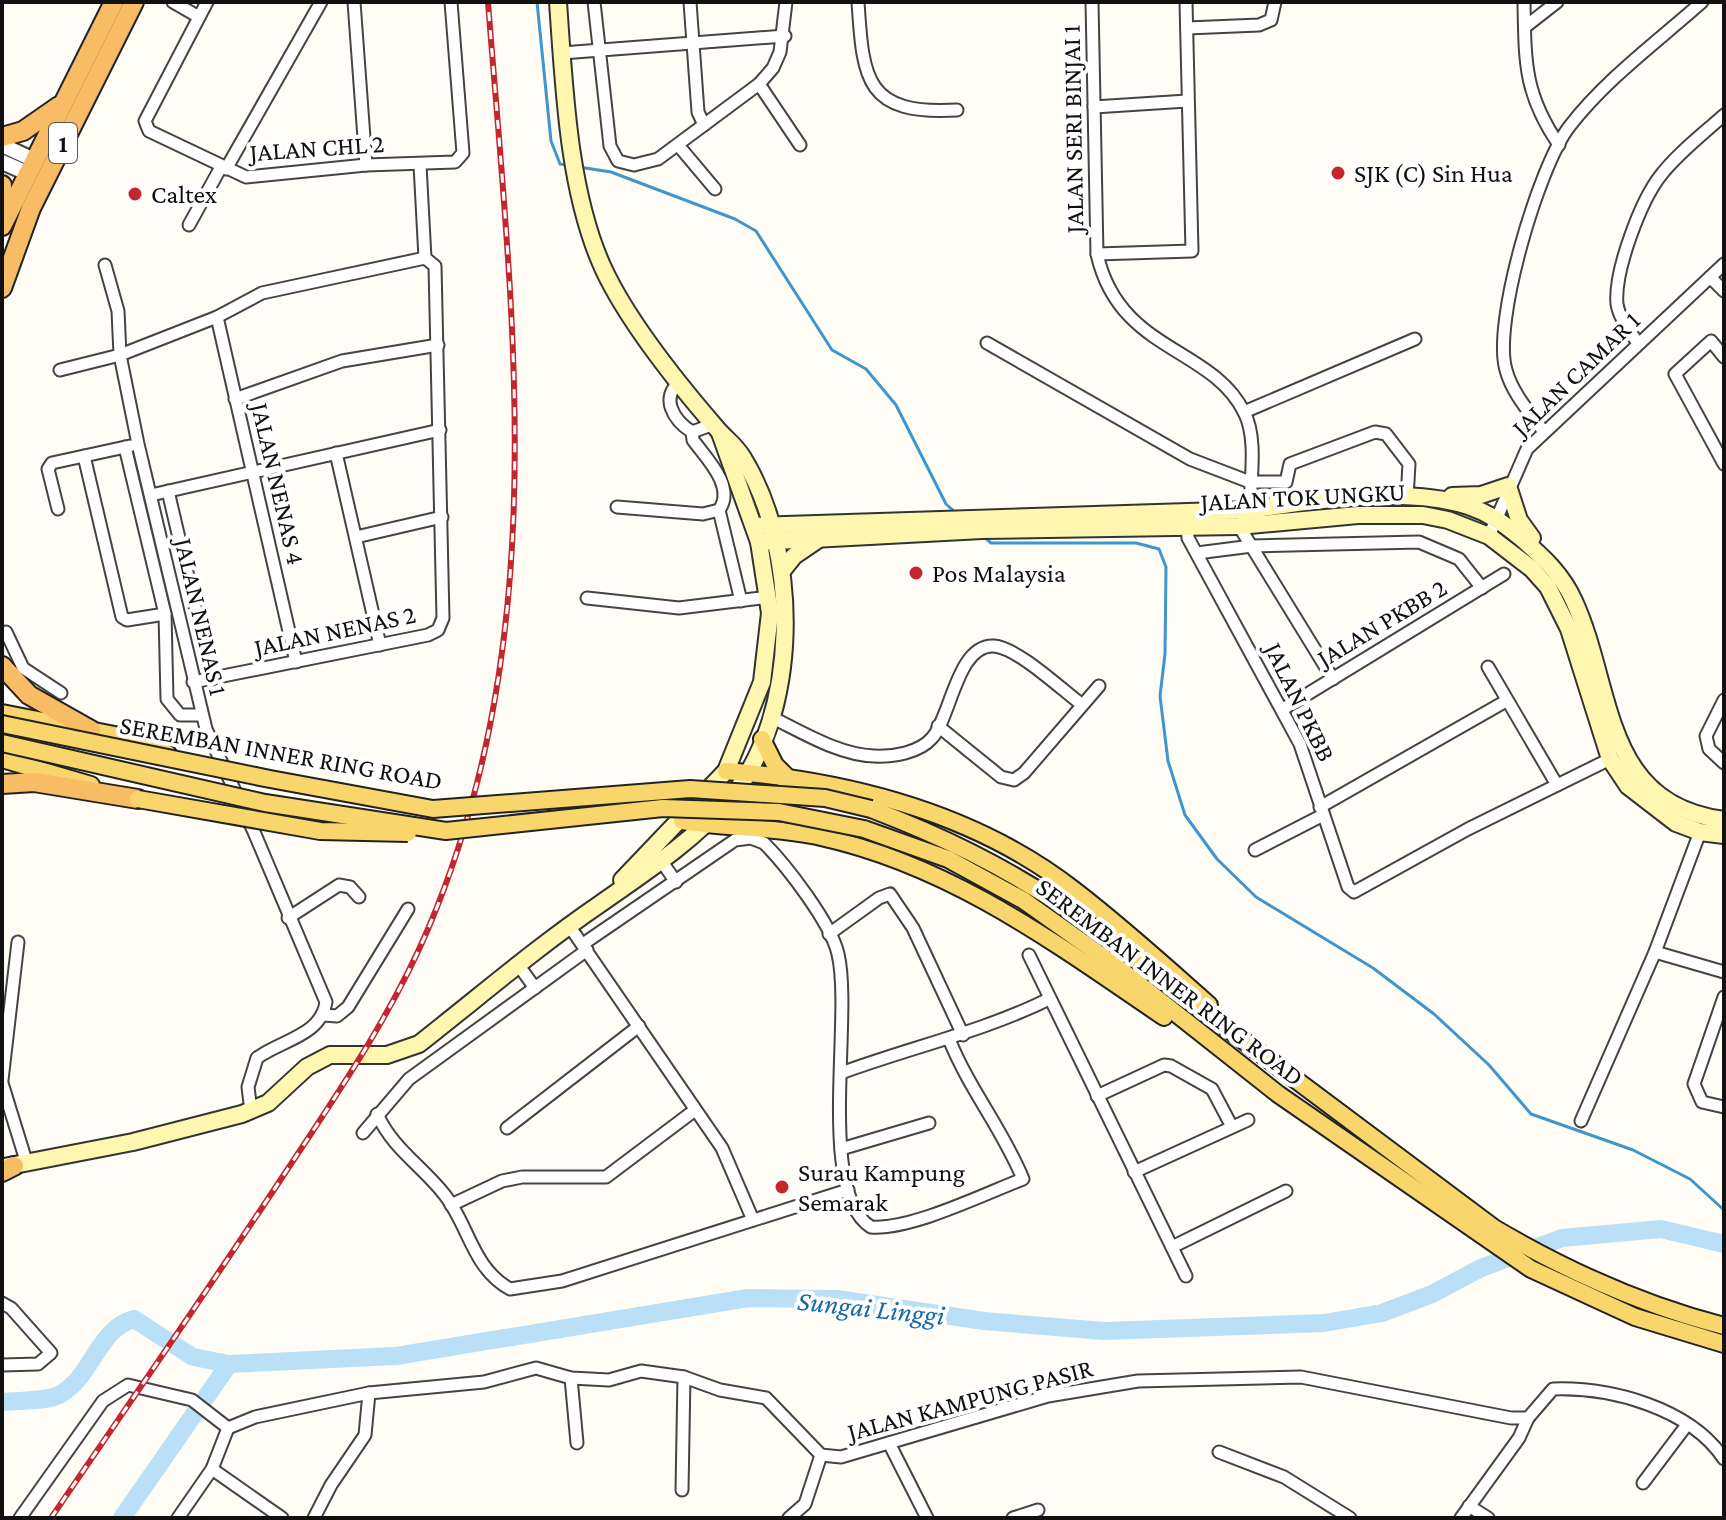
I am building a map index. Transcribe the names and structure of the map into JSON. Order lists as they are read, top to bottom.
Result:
{
  "streets": {
    "highway": ["1"],
    "main road": ["JALAN TOK UNGKU", "SEREMBAN INNER RING ROAD"],
    "street": [
      "JALAN SERI BINJAI 1",
      "JALAN CHL 2",
      "JALAN CAMAR 1",
      "JALAN NENAS 4",
      "JALAN NENAS 1",
      "JALAN PKBB 2",
      "JALAN NENAS 2",
      "JALAN PKBB",
      "JALAN KAMPUNG PASIR"
    ]
  },
  "crossings": [
    ["JALAN CAMAR 1", "JALAN TOK UNGKU"],
    ["JALAN NENAS 4", "JALAN NENAS 2"],
    ["JALAN TOK UNGKU", "JALAN PKBB"],
    ["JALAN NENAS 1", "JALAN NENAS 2"],
    ["JALAN PKBB 2", "JALAN PKBB"]
  ],
  "water": ["Sungai Linggi"],
  "places": [
    "SJK (C) Sin Hua",
    "Caltex",
    "Pos Malaysia",
    "Surau Kampung Semarak"
  ]
}
